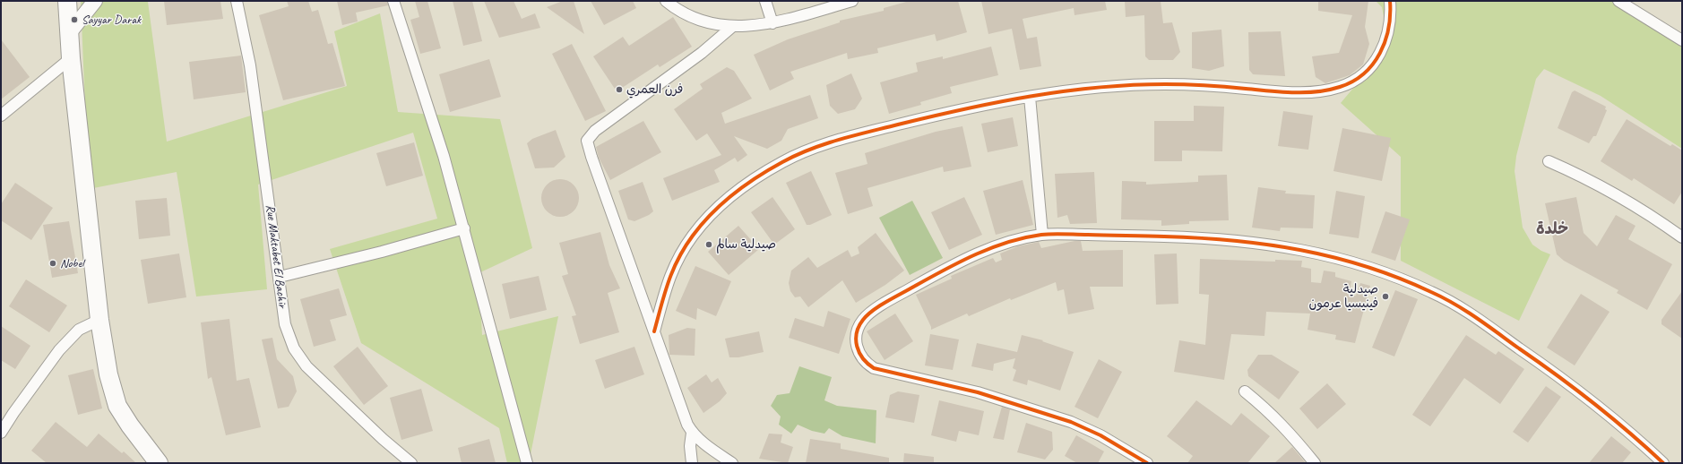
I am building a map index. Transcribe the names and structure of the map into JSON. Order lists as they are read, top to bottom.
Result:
{
  "streets": {
    "street": ["Rue Maktabet El Bachir"]
  },
  "districts": ["خلدة"],
  "places": [
    "Sayyar Darak",
    "فرن العمري",
    "صيدلية سالم",
    "Nobel",
    "صيدلية فينيسيا عرمون"
  ]
}
